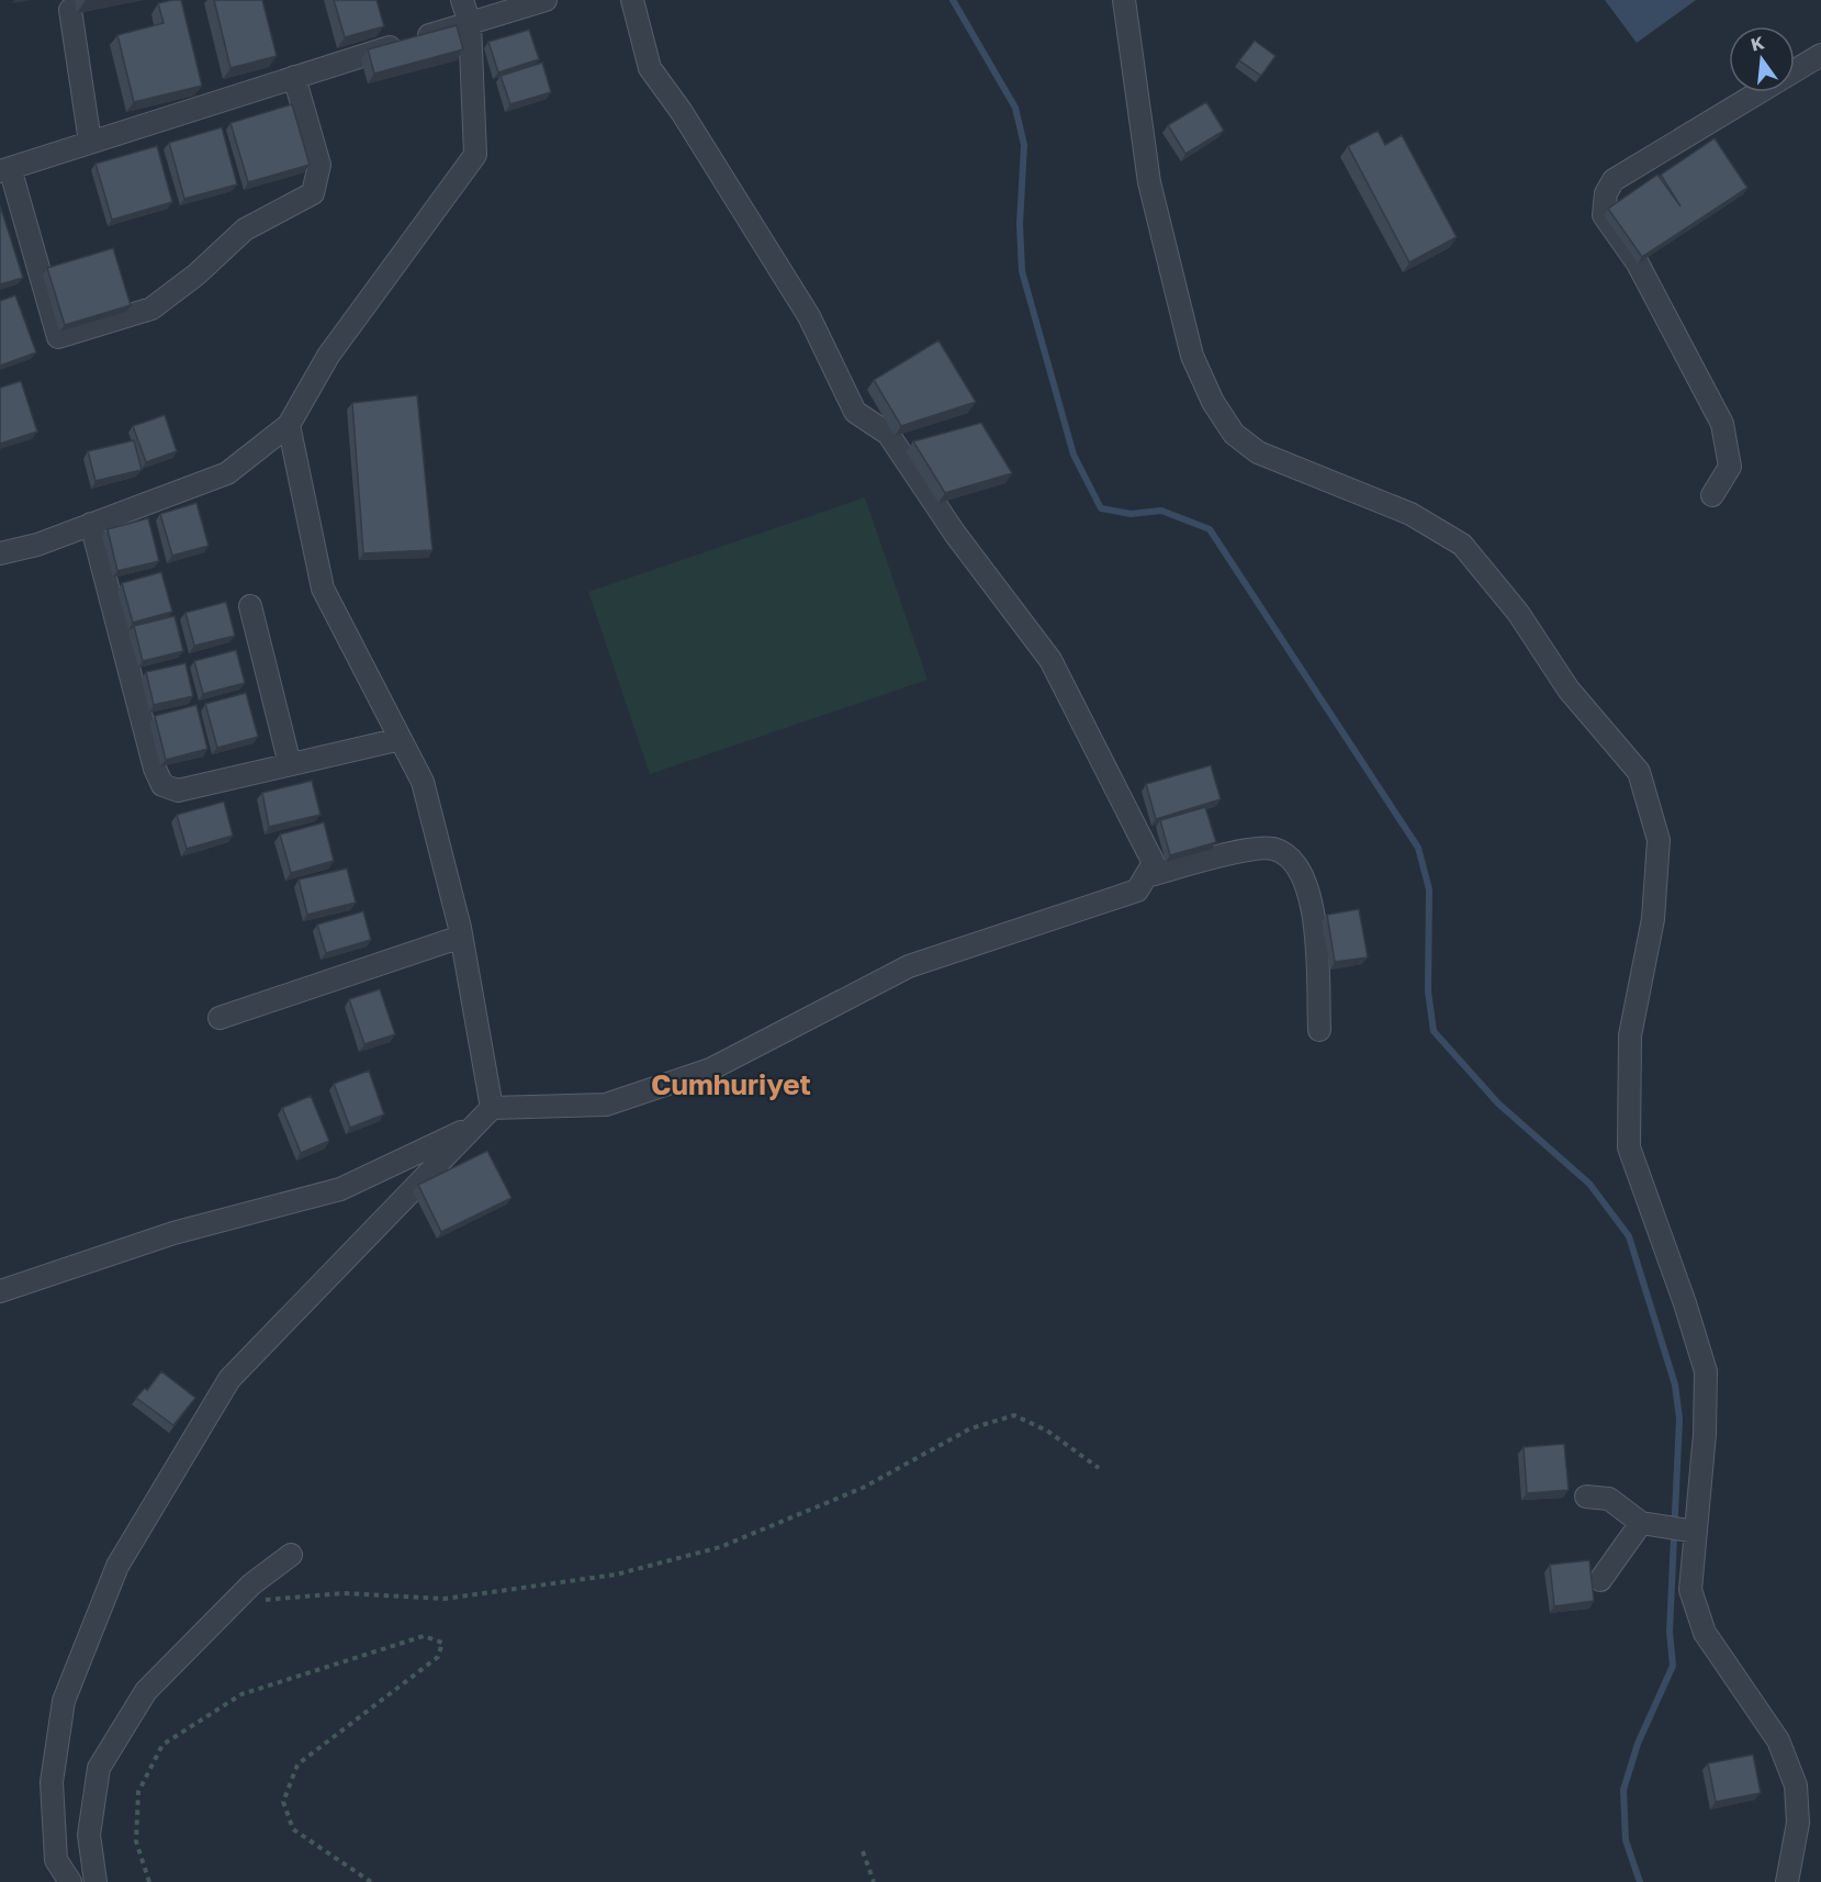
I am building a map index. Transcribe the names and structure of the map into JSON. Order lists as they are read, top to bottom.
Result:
{
  "districts": ["Cumhuriyet"],
  "north": "top"
}
